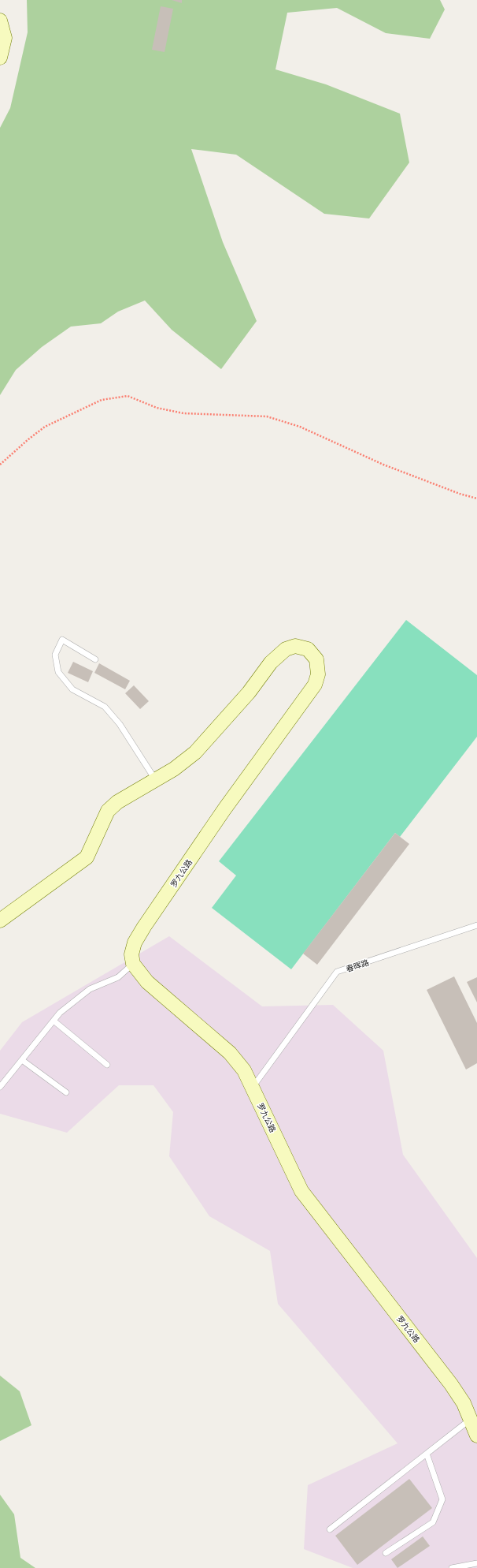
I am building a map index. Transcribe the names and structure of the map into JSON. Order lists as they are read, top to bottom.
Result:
{
  "streets": {
    "street": ["罗九公路"],
    "lane": ["春晖路"]
  },
  "crossings": [
    ["罗九公路", "春晖路"]
  ]
}
